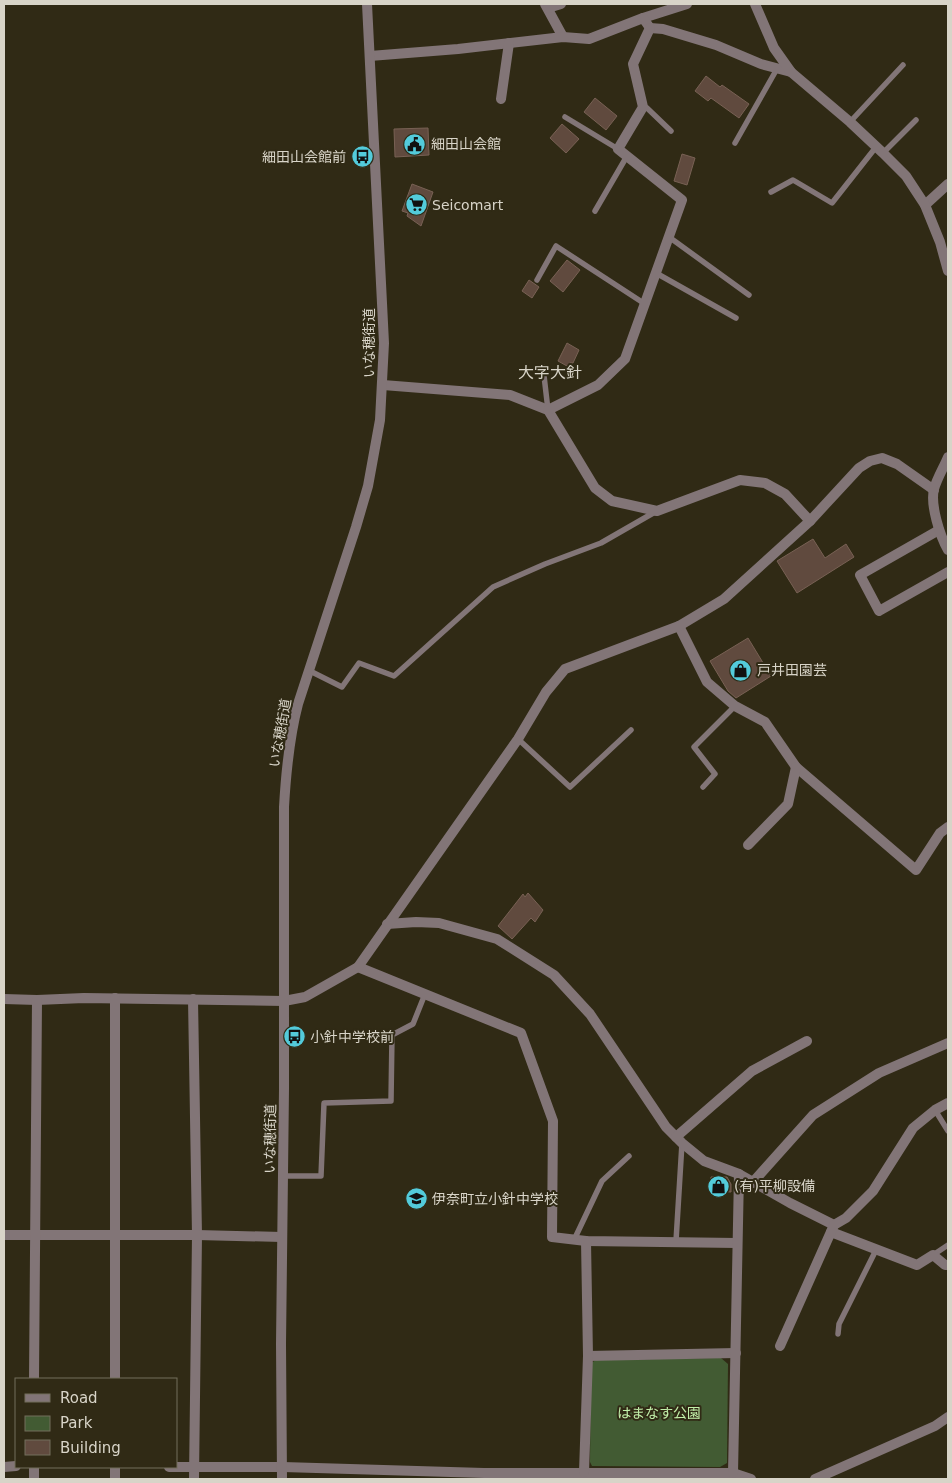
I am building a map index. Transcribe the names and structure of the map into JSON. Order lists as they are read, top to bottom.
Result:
{
  "streets": {
    "street": ["いな穂街道"]
  },
  "districts": ["大字大針"],
  "parks": ["はまなす公園"],
  "places": {
    "public building": ["細田山会館"],
    "bus stop": ["細田山会館前", "小針中学校前"],
    "supermarket": ["Seicomart"],
    "shop": ["戸井田園芸", "(有)平柳設備"],
    "school or university": ["伊奈町立小針中学校"]
  },
  "legend": ["Road", "Park", "Building"]
}
